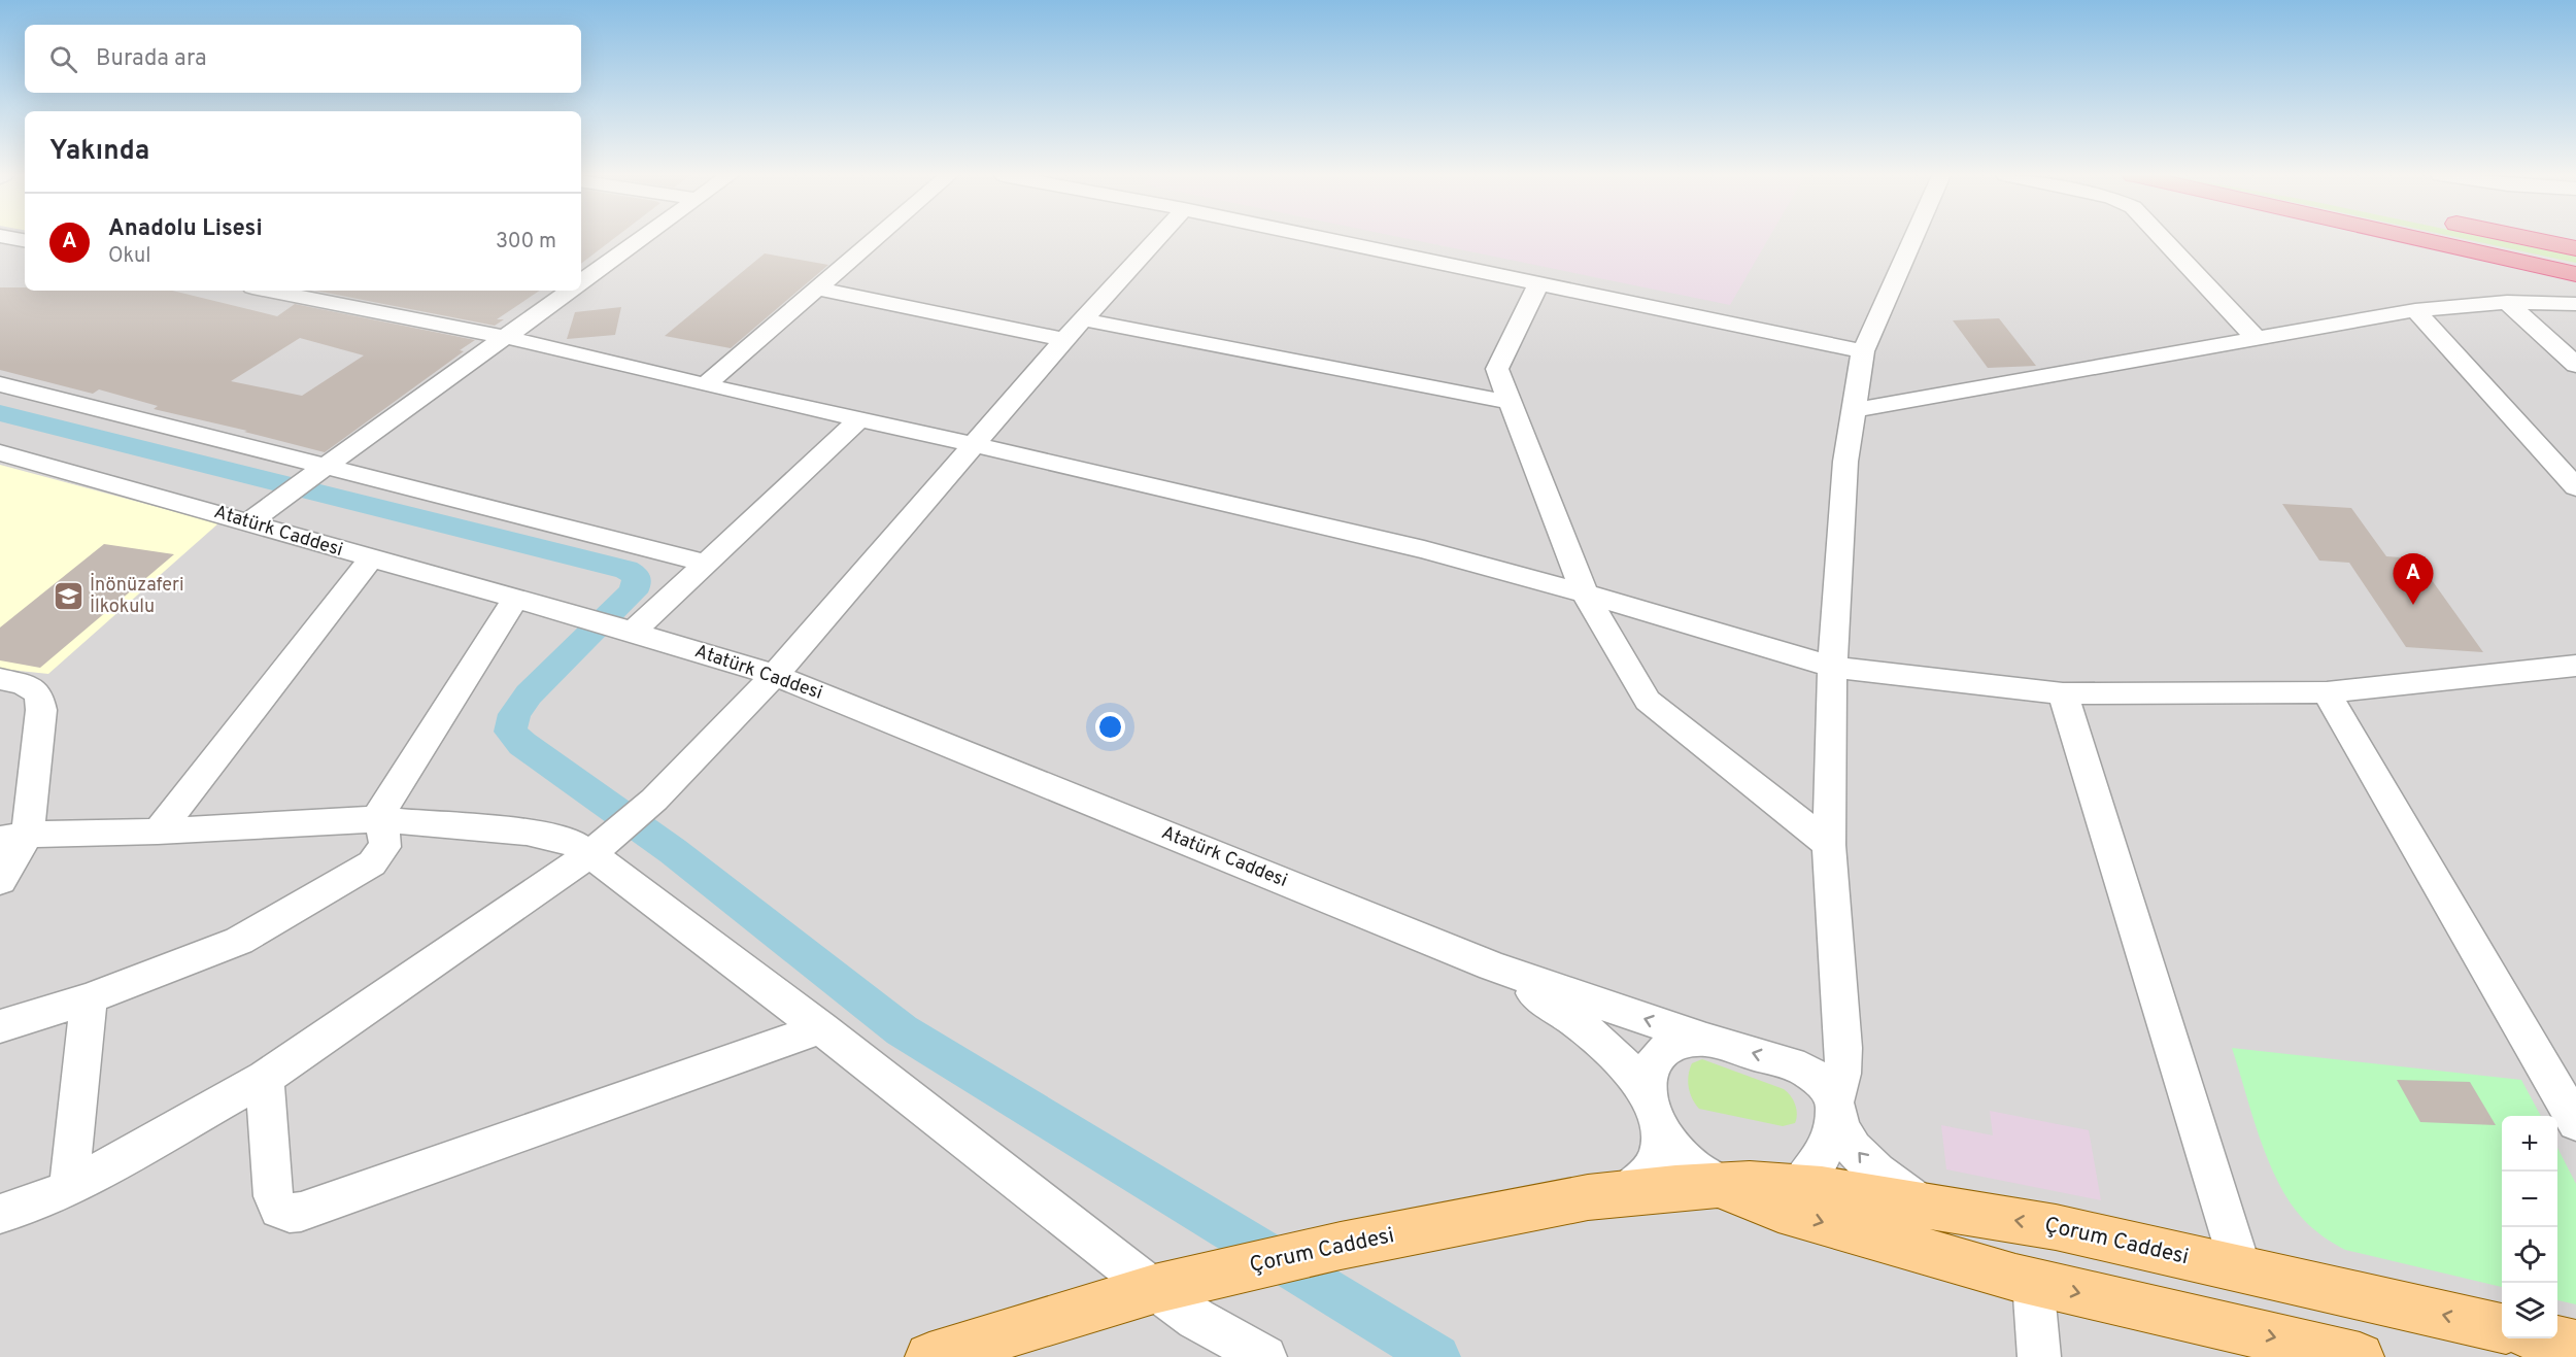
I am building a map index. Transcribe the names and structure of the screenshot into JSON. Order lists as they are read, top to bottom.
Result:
{
  "streets": {
    "main road": ["Çorum Caddesi"],
    "street": ["Atatürk Caddesi"]
  },
  "places": {
    "school or university": ["İnönüzaferi İlkokulu"]
  },
  "page": {
    "search": "Burada ara",
    "heading": "Yakında",
    "list": [
      {
        "mark": "A",
        "name": "Anadolu Lisesi",
        "note": "Okul",
        "value": "300 m"
      }
    ],
    "pins": "A",
    "map_buttons": ["+", "−"]
  }
}
